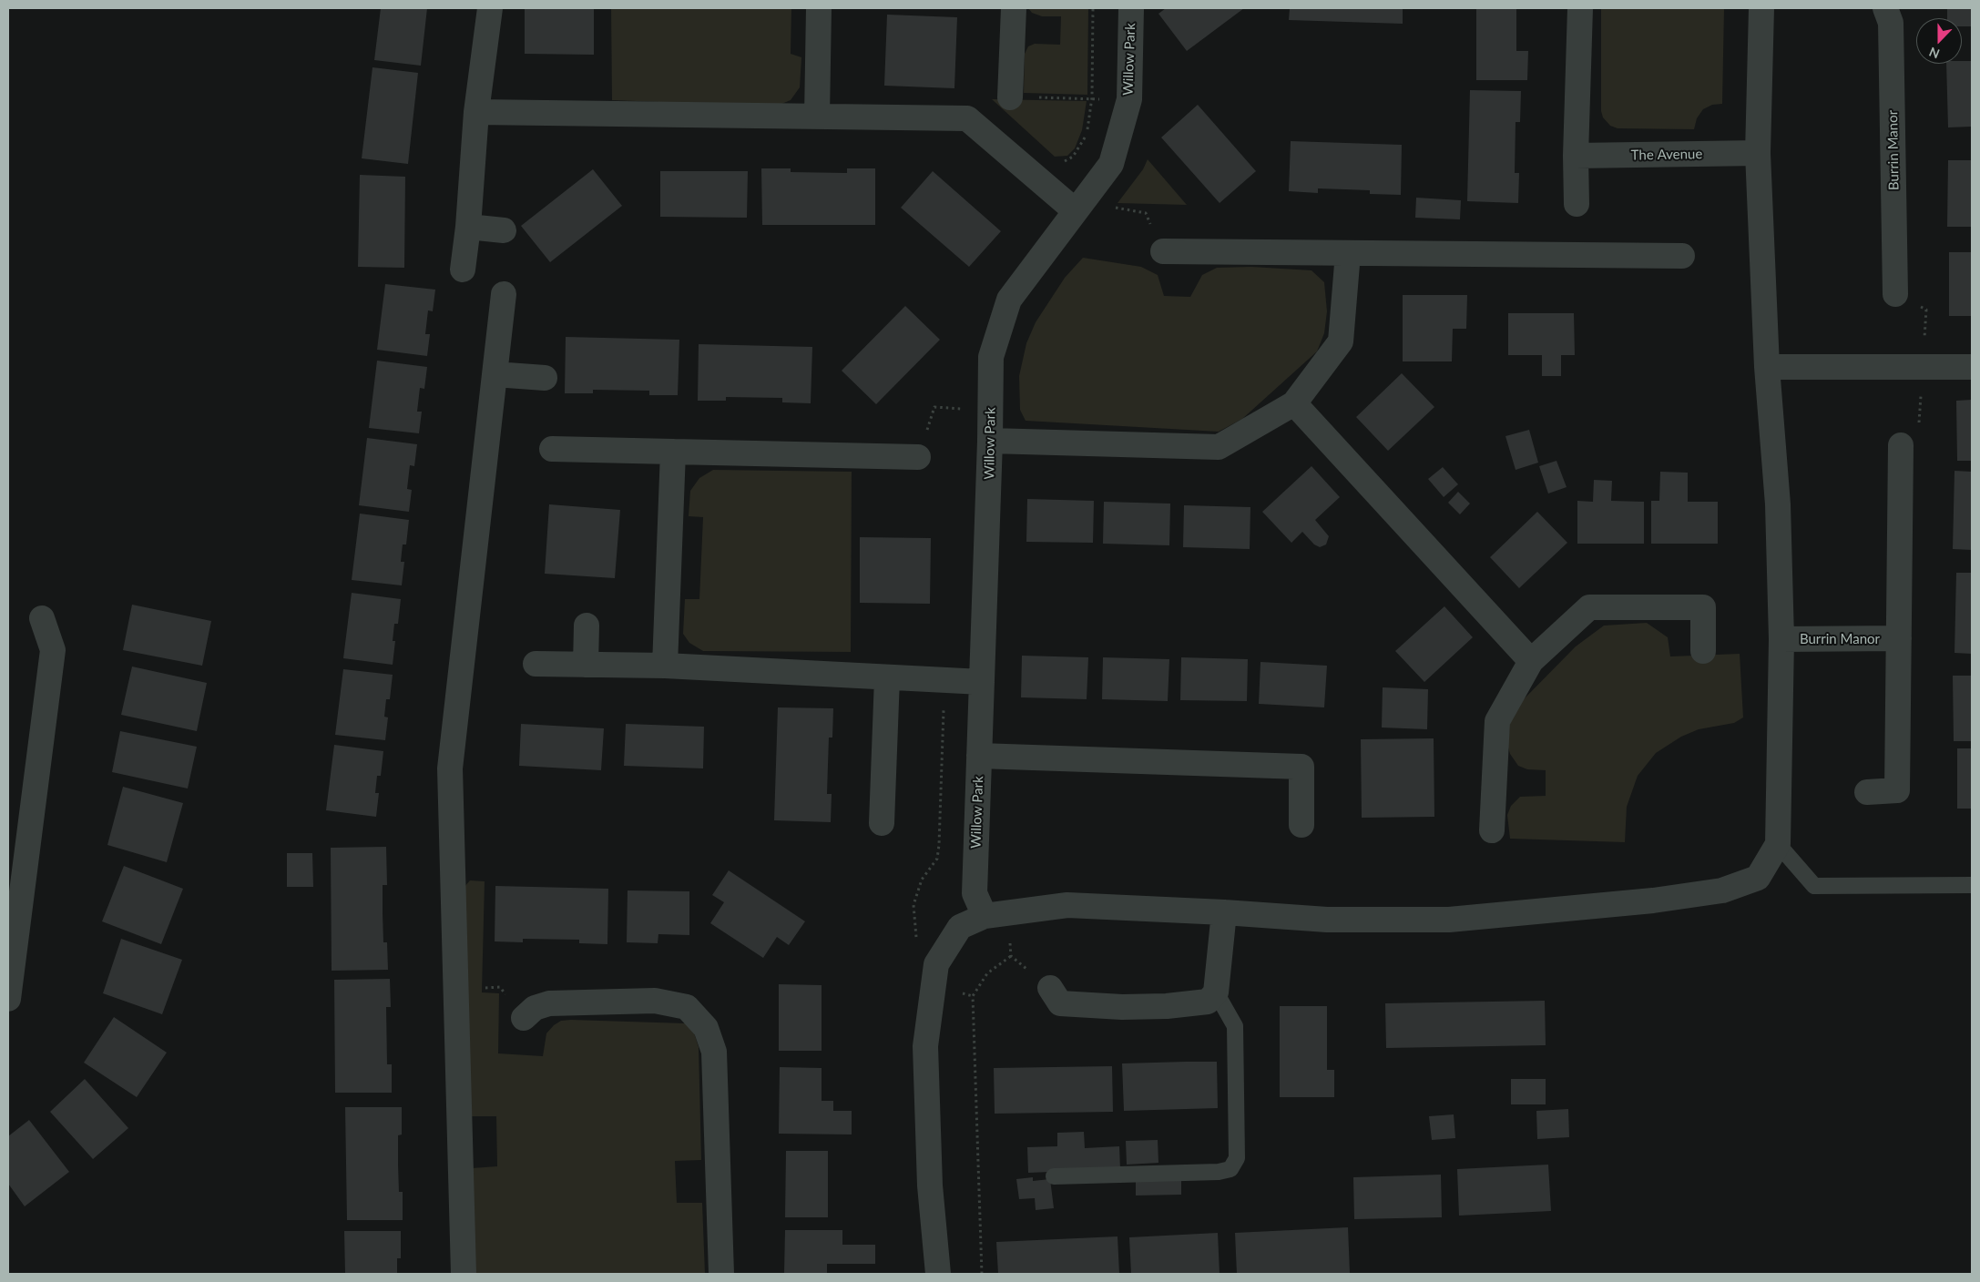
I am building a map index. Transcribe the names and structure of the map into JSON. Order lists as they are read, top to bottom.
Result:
{
  "streets": {
    "street": ["Willow Park", "Burrin Manor", "The Avenue"]
  },
  "north": "bottom"
}
